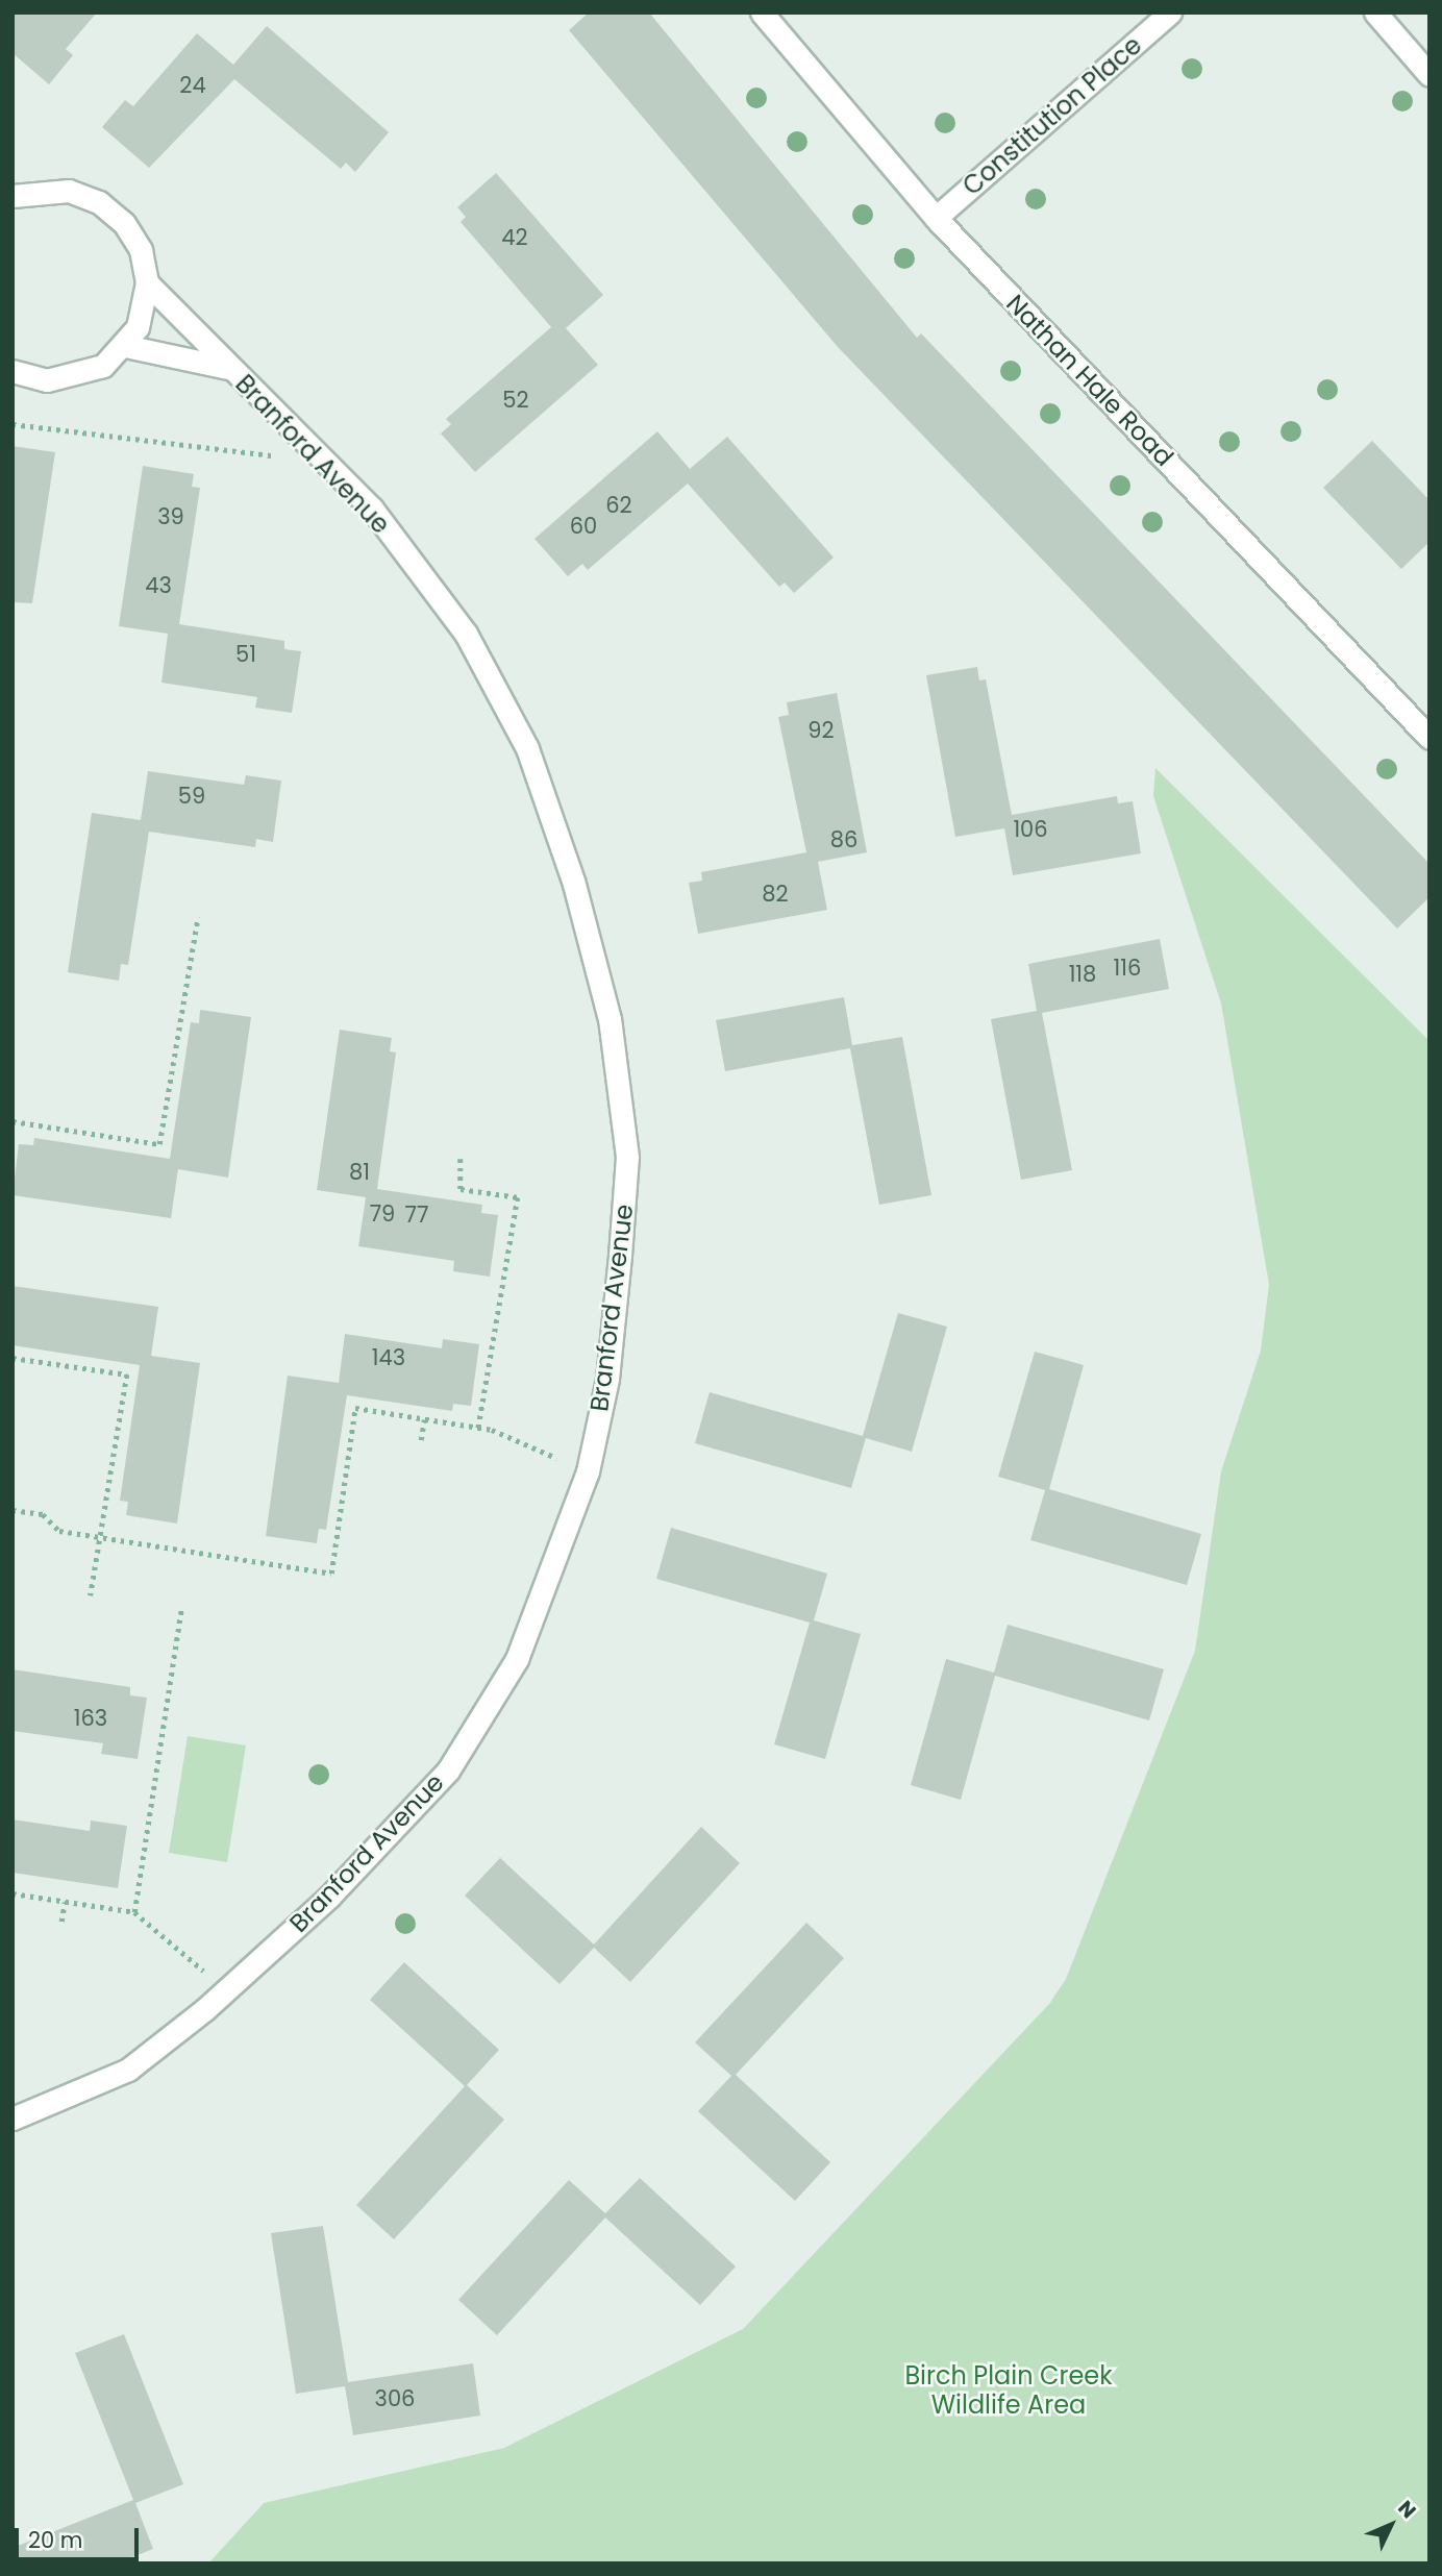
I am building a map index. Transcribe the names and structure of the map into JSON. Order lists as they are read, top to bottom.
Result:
{
  "streets": {
    "street": ["Constitution Place", "Nathan Hale Road", "Branford Avenue"]
  },
  "crossings": [
    ["Constitution Place", "Nathan Hale Road"]
  ],
  "parks": ["Birch Plain Creek Wildlife Area"],
  "house_numbers": [
    "24",
    "42",
    "52",
    "62",
    "39",
    "60",
    "43",
    "51",
    "92",
    "59",
    "106",
    "86",
    "82",
    "116",
    "118",
    "81",
    "79",
    "77",
    "143",
    "163",
    "306"
  ],
  "scale_bar": "20 m",
  "north": "top right"
}
